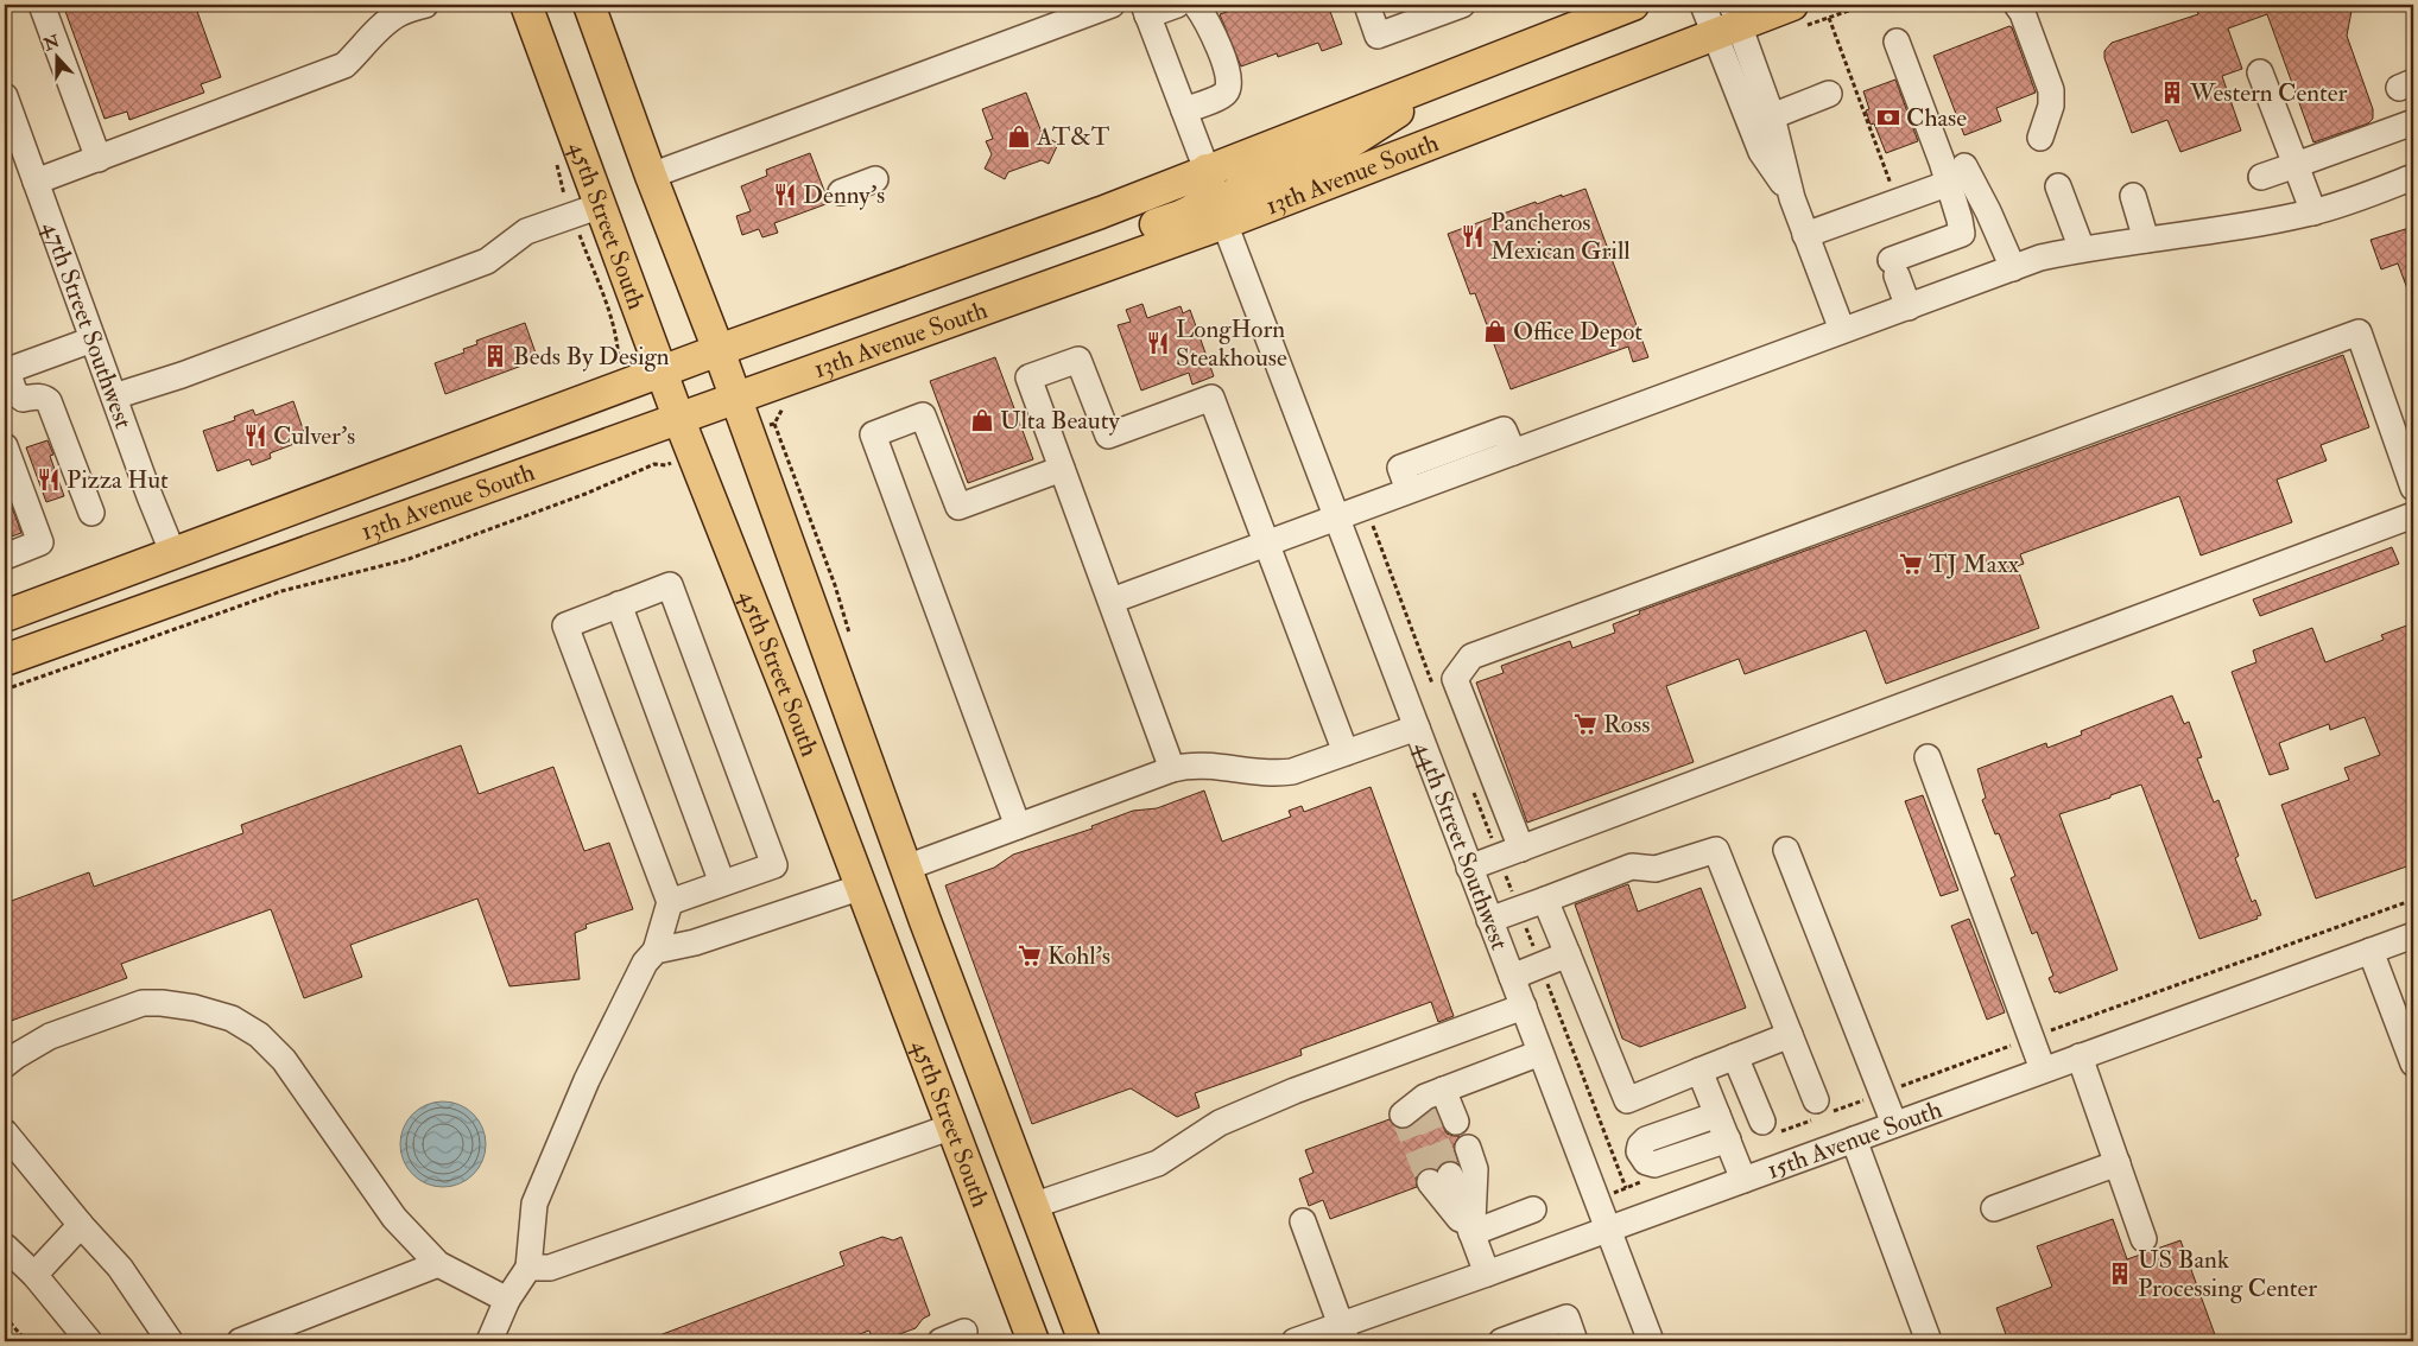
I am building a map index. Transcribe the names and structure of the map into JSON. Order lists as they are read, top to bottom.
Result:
{
  "streets": {
    "main road": ["13th Avenue South", "45th Street South"],
    "street": ["47th Street Southwest", "44th Street Southwest", "15th Avenue South"]
  },
  "crossings": [
    ["13th Avenue South", "45th Street South"],
    ["13th Avenue South", "47th Street Southwest"],
    ["13th Avenue South", "44th Street Southwest"],
    ["44th Street Southwest", "15th Avenue South"]
  ],
  "places": {
    "building": ["Western Center", "Beds By Design", "US Bank Processing Center"],
    "bank": ["Chase"],
    "shop": ["AT&T", "Office Depot", "Ulta Beauty"],
    "restaurant": [
      "Denny's",
      "Pancheros Mexican Grill",
      "LongHorn Steakhouse",
      "Culver's",
      "Pizza Hut"
    ],
    "supermarket": ["TJ Maxx", "Ross", "Kohl's"]
  },
  "north": "top"
}
